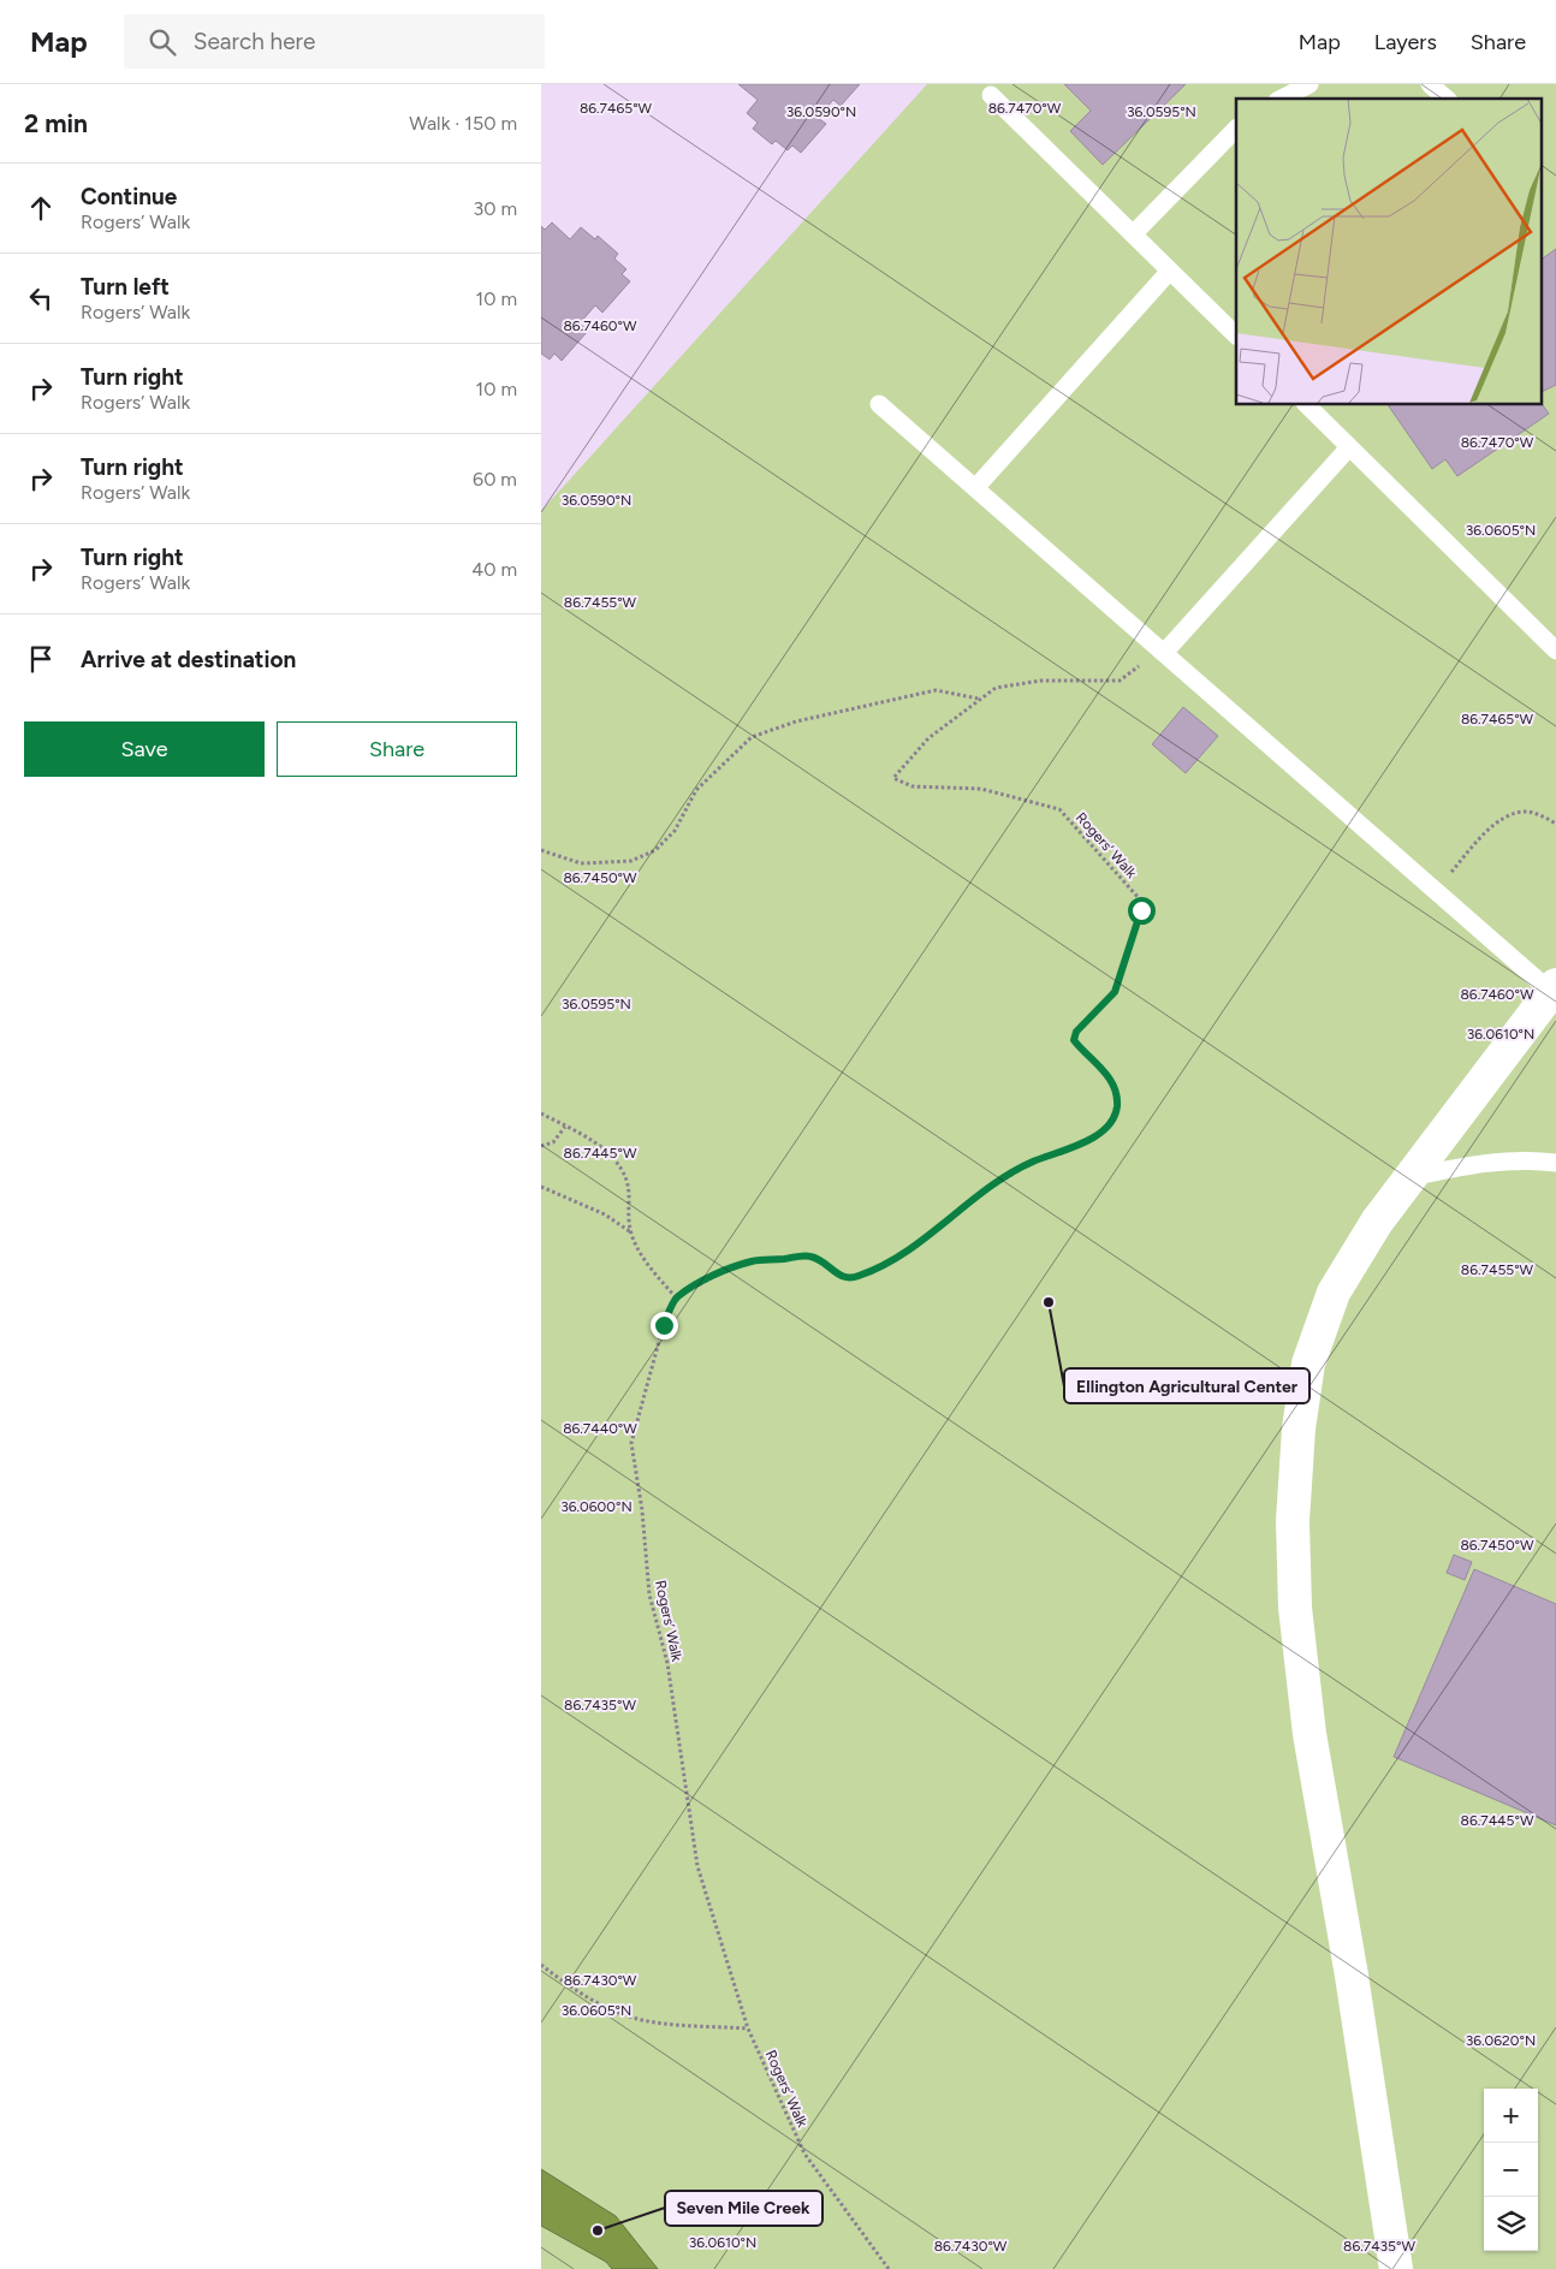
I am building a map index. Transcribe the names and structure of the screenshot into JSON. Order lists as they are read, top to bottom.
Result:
{
  "streets": {
    "path": ["Rogers’ Walk"]
  },
  "places": ["Ellington Agricultural Center", "Seven Mile Creek"],
  "page": {
    "header": "Map",
    "search": "Search here",
    "nav": ["Map", "Layers", "Share"],
    "heading": ["2 min", "Walk · 150 m"],
    "list": [
      ["Continue", "Rogers’ Walk", "30 m"],
      ["Turn left", "Rogers’ Walk", "10 m"],
      ["Turn right", "Rogers’ Walk", "10 m"],
      ["Turn right", "Rogers’ Walk", "60 m"],
      ["Turn right", "Rogers’ Walk", "40 m"],
      "Arrive at destination"
    ],
    "buttons": ["Save", "Share"],
    "map_buttons": ["+", "−"]
  },
  "coordinates": [
    "86.7465°W",
    "86.7470°W",
    "36.0590°N",
    "36.0595°N",
    "86.7460°W",
    "36.0605°N",
    "86.7455°W",
    "86.7450°W",
    "36.0610°N",
    "86.7445°W",
    "86.7440°W",
    "36.0600°N",
    "86.7435°W",
    "86.7430°W",
    "36.0620°N"
  ]
}
